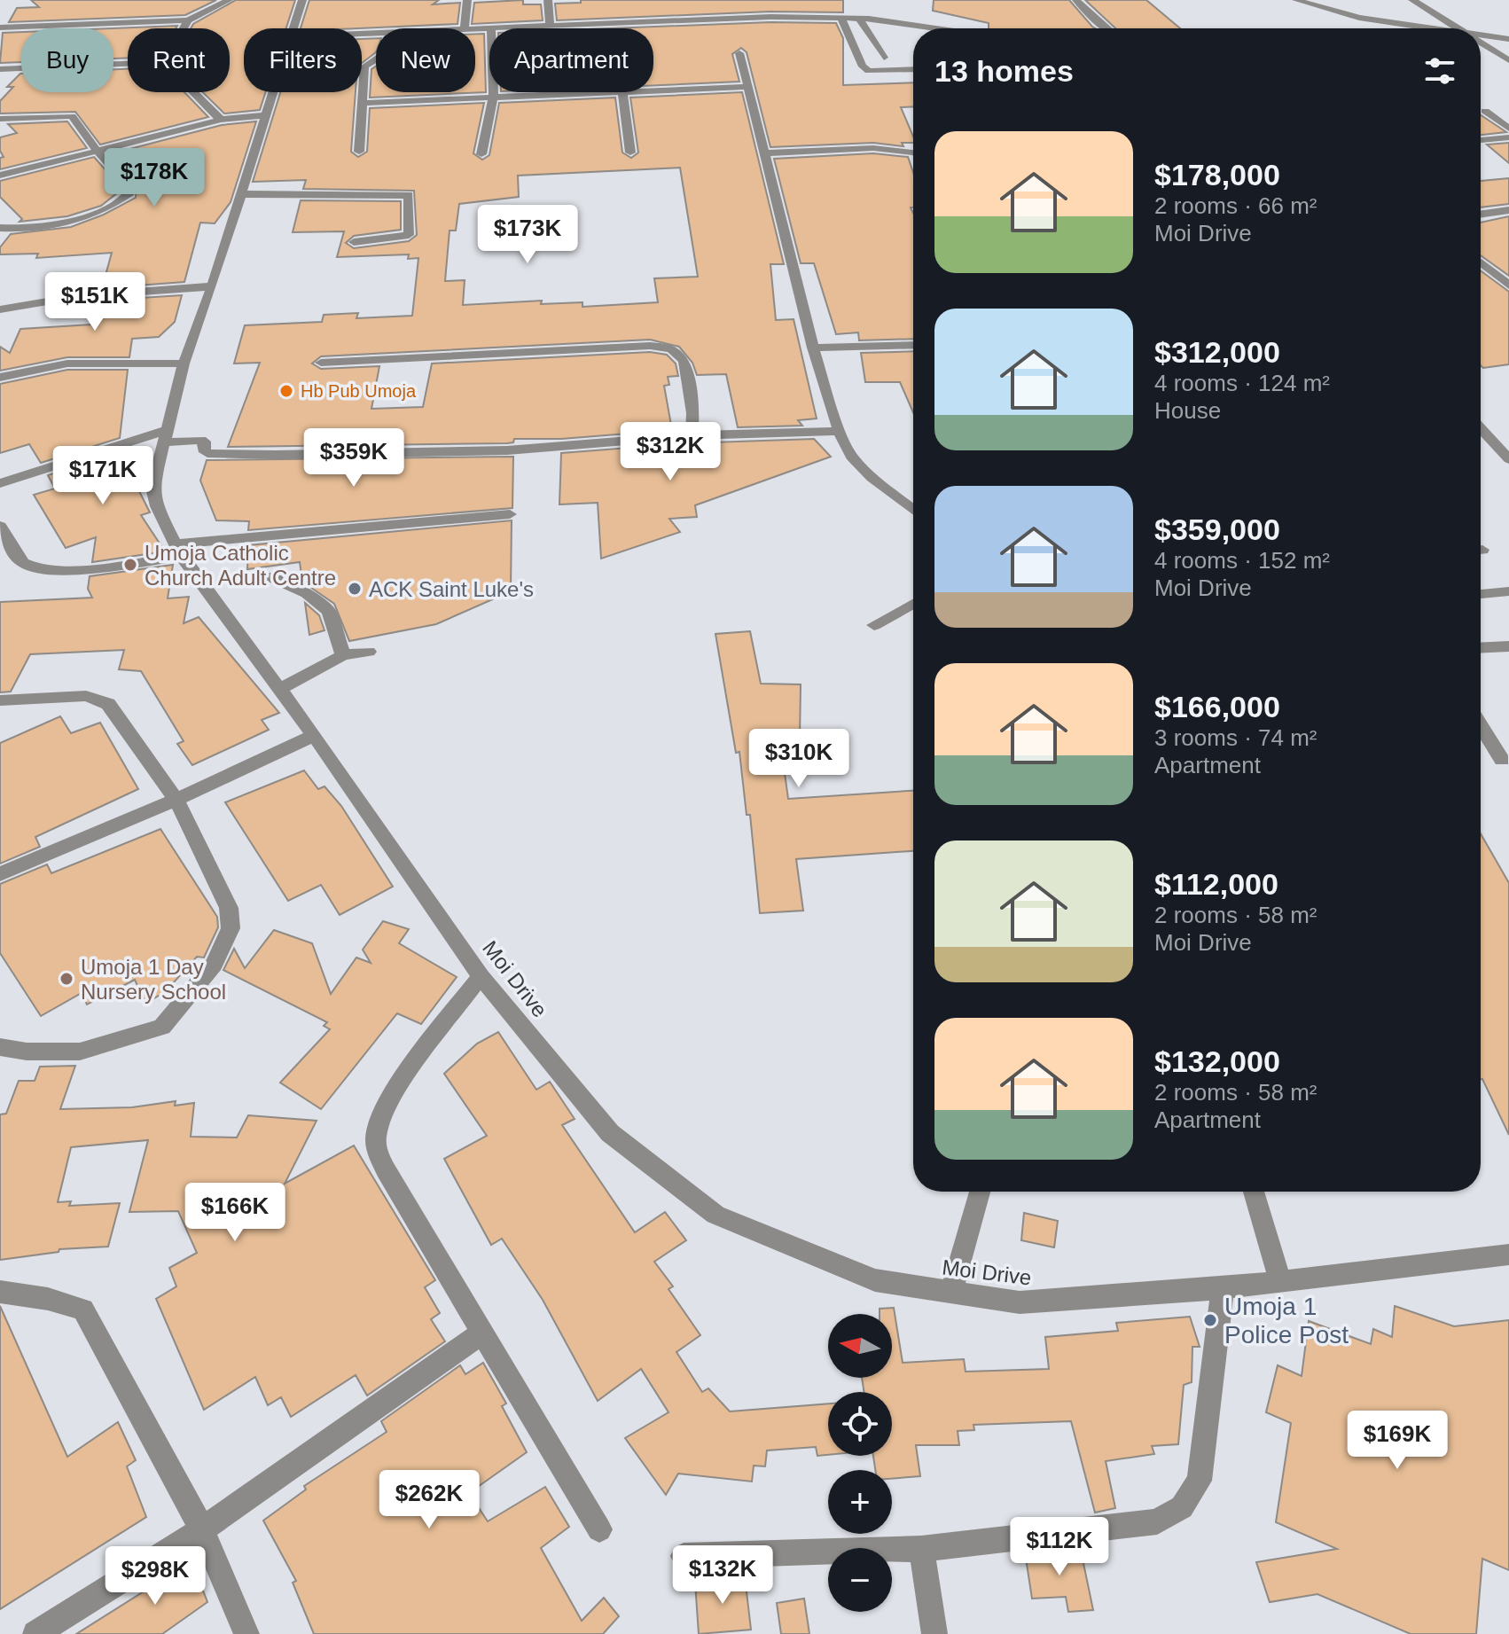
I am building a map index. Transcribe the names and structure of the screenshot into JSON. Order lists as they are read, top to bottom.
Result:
{
  "streets": {
    "street": ["Moi Drive"]
  },
  "places": [
    "Hb Pub Umoja",
    "Umoja Catholic Church Adult Centre",
    "ACK Saint Luke's",
    "Umoja 1 Day Nursery School",
    "Umoja 1 Police Post"
  ],
  "north": "left",
  "page": {
    "chip": [
      "Buy",
      "Rent",
      "Filters",
      "New",
      "Apartment"
    ],
    "heading": "13 homes",
    "list": [
      {
        "name": "$178,000",
        "note": "2 rooms · 66 m² · Moi Drive"
      },
      {
        "name": "$312,000",
        "note": "4 rooms · 124 m² · House"
      },
      {
        "name": "$359,000",
        "note": "4 rooms · 152 m² · Moi Drive"
      },
      {
        "name": "$166,000",
        "note": "3 rooms · 74 m² · Apartment"
      },
      {
        "name": "$112,000",
        "note": "2 rooms · 58 m² · Moi Drive"
      },
      {
        "name": "$132,000",
        "note": "2 rooms · 58 m² · Apartment"
      }
    ],
    "price": [
      "$178K",
      "$173K",
      "$151K",
      "$312K",
      "$359K",
      "$171K",
      "$310K",
      "$166K",
      "$169K",
      "$262K",
      "$112K",
      "$132K",
      "$298K"
    ],
    "map_buttons": ["+", "−"]
  }
}
